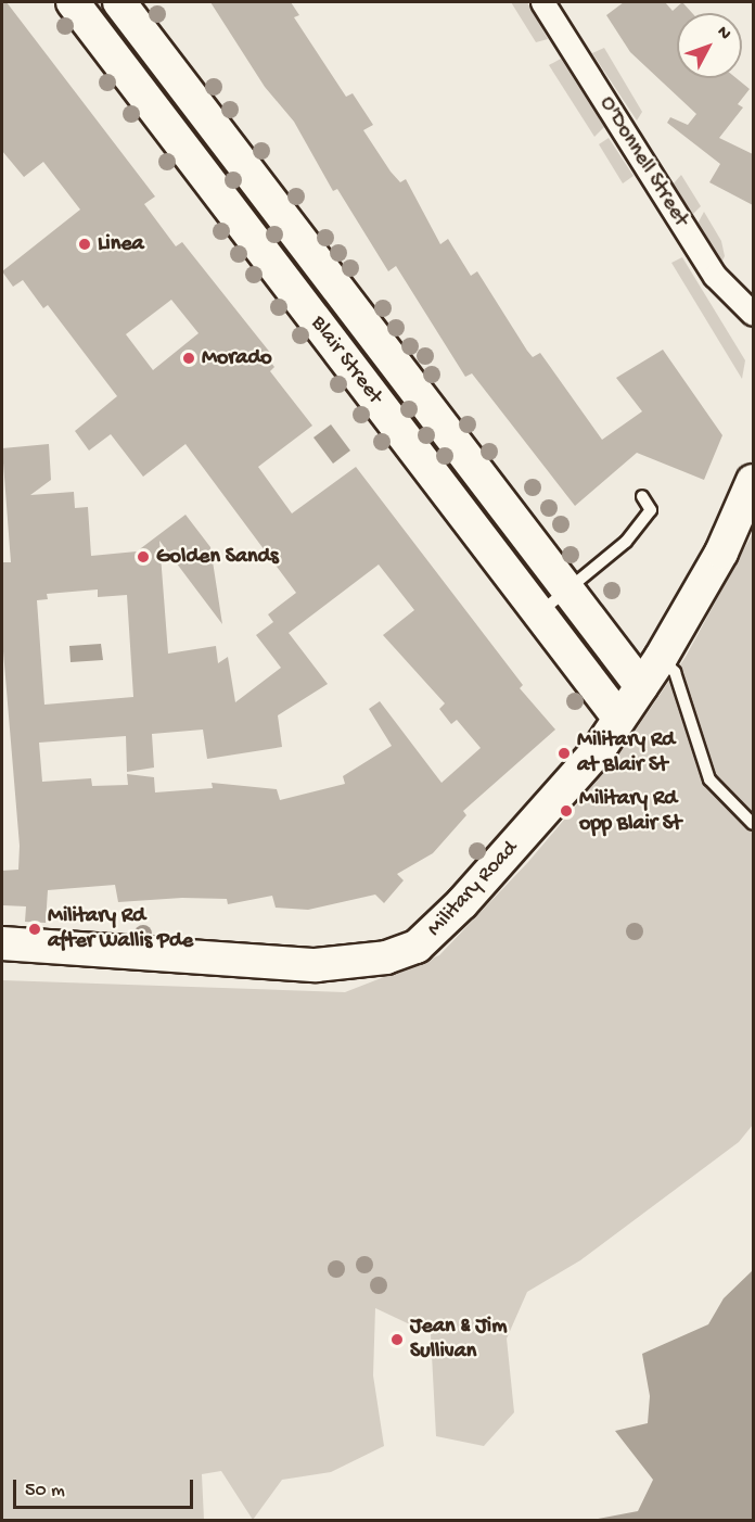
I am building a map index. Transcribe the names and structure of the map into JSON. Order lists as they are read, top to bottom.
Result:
{
  "streets": {
    "street": ["O'Donnell Street", "Blair Street", "Military Road"]
  },
  "crossings": [
    ["Blair Street", "Military Road"]
  ],
  "places": [
    "Linea",
    "Morado",
    "Golden Sands",
    "Military Rd at Blair St",
    "Military Rd opp Blair St",
    "Military Rd after Wallis Pde",
    "Jean & Jim Sullivan"
  ],
  "scale_bar": "50 m",
  "north": "top right"
}
